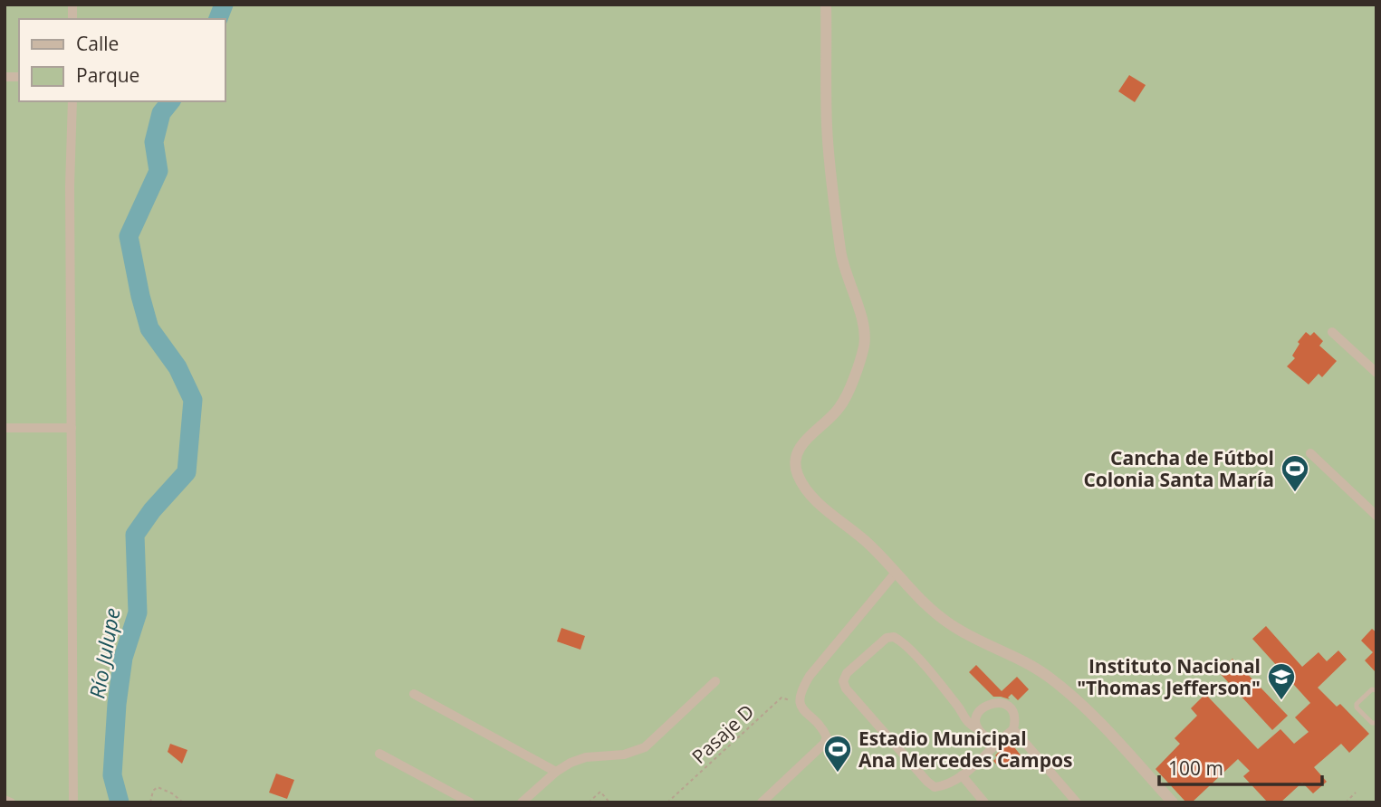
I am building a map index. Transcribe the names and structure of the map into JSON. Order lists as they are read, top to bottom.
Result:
{
  "streets": {
    "path": ["Pasaje D"]
  },
  "water": ["Río Julupe"],
  "places": {
    "sports": ["Cancha de Fútbol Colonia Santa María", "Estadio Municipal Ana Mercedes Campos"],
    "school or university": ["Instituto Nacional \"Thomas Jefferson\""]
  },
  "legend": ["Calle", "Parque"],
  "scale_bar": "100 m"
}
